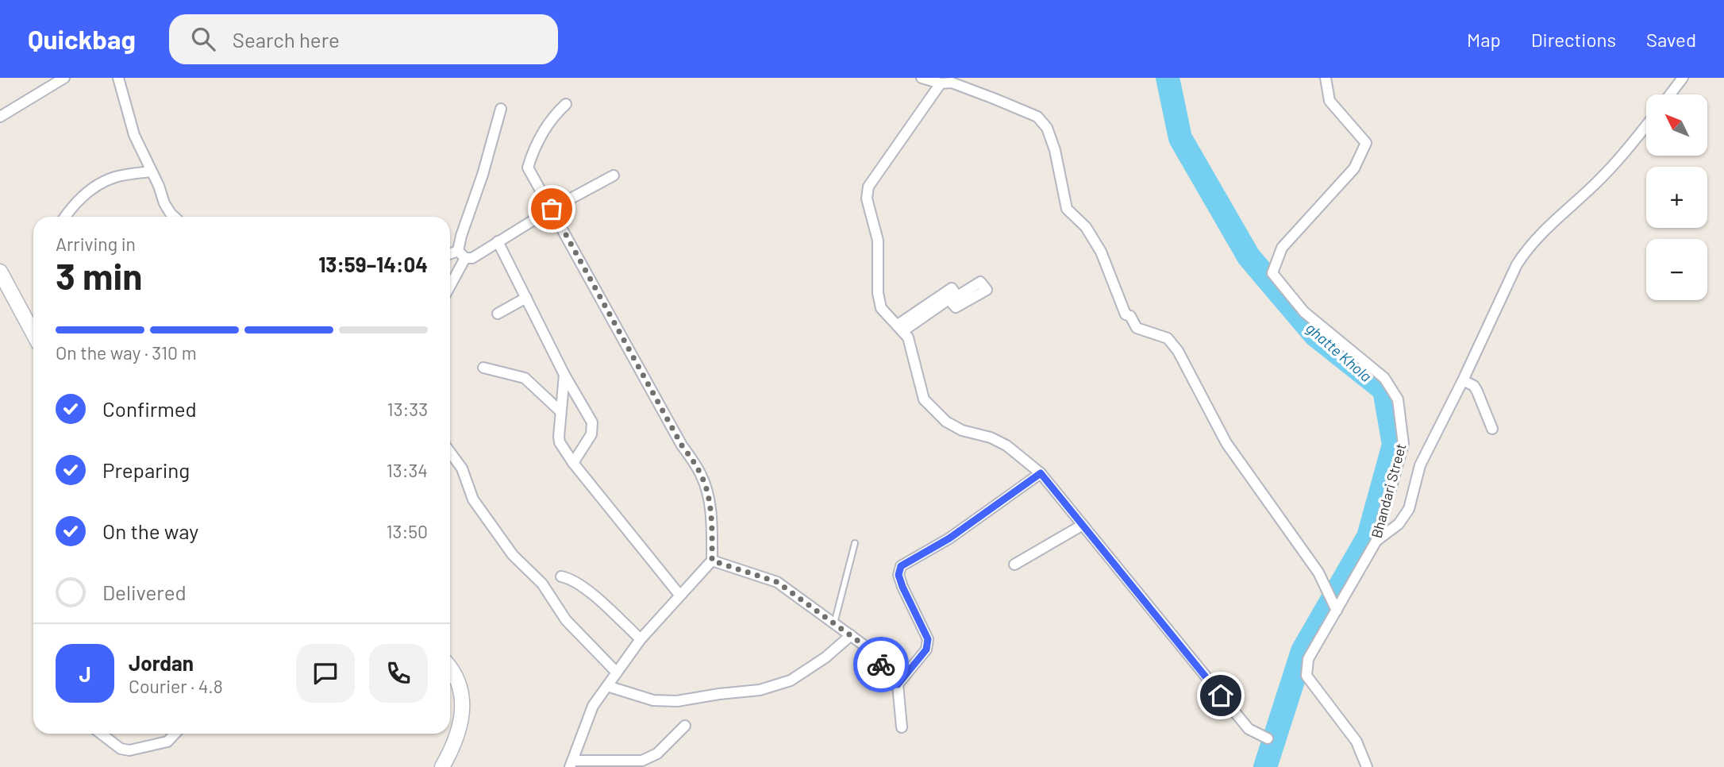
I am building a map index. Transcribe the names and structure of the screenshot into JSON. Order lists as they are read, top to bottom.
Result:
{
  "streets": {
    "street": ["Bhandari Street"]
  },
  "water": ["ghatte Khola"],
  "north": "top left",
  "page": {
    "header": "Quickbag",
    "search": "Search here",
    "nav": ["Map", "Directions", "Saved"],
    "map_buttons": ["+", "−"],
    "heading": ["3 min", "Arriving in", "13:59–14:04"],
    "panel": ["Jordan", "Courier · 4.8"],
    "bar": "On the way · 310 m",
    "list": [
      ["Confirmed", "13:33"],
      ["Preparing", "13:34"],
      ["On the way", "13:50"],
      "Delivered"
    ],
    "round": "J"
  }
}
